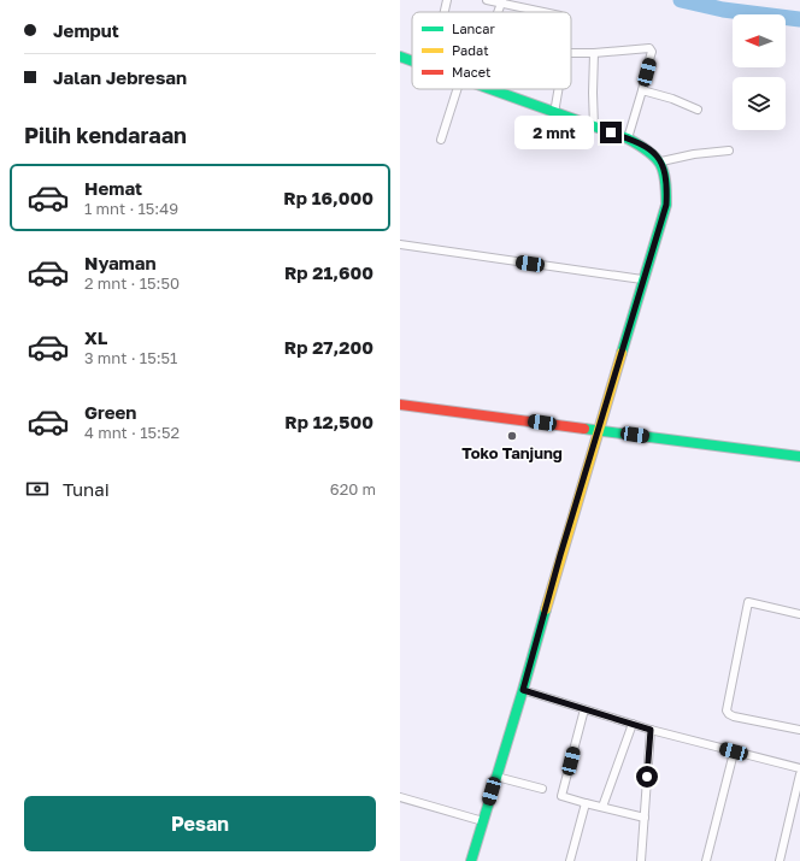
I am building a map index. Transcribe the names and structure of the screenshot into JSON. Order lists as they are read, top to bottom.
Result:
{
  "places": ["Toko Tanjung"],
  "legend": ["Lancar", "Padat", "Macet"],
  "north": "left",
  "page": {
    "banner": ["Jemput", "Jalan Jebresan"],
    "heading": "Pilih kendaraan",
    "bubble": "2 mnt",
    "list": [
      {
        "name": "Hemat",
        "note": "1 mnt · 15:49",
        "value": "Rp 16,000"
      },
      {
        "name": "Nyaman",
        "note": "2 mnt · 15:50",
        "value": "Rp 21,600"
      },
      {
        "name": "XL",
        "note": "3 mnt · 15:51",
        "value": "Rp 27,200"
      },
      {
        "name": "Green",
        "note": "4 mnt · 15:52",
        "value": "Rp 12,500"
      }
    ],
    "pay": ["Tunai", "620 m"],
    "buttons": "Pesan"
  }
}
